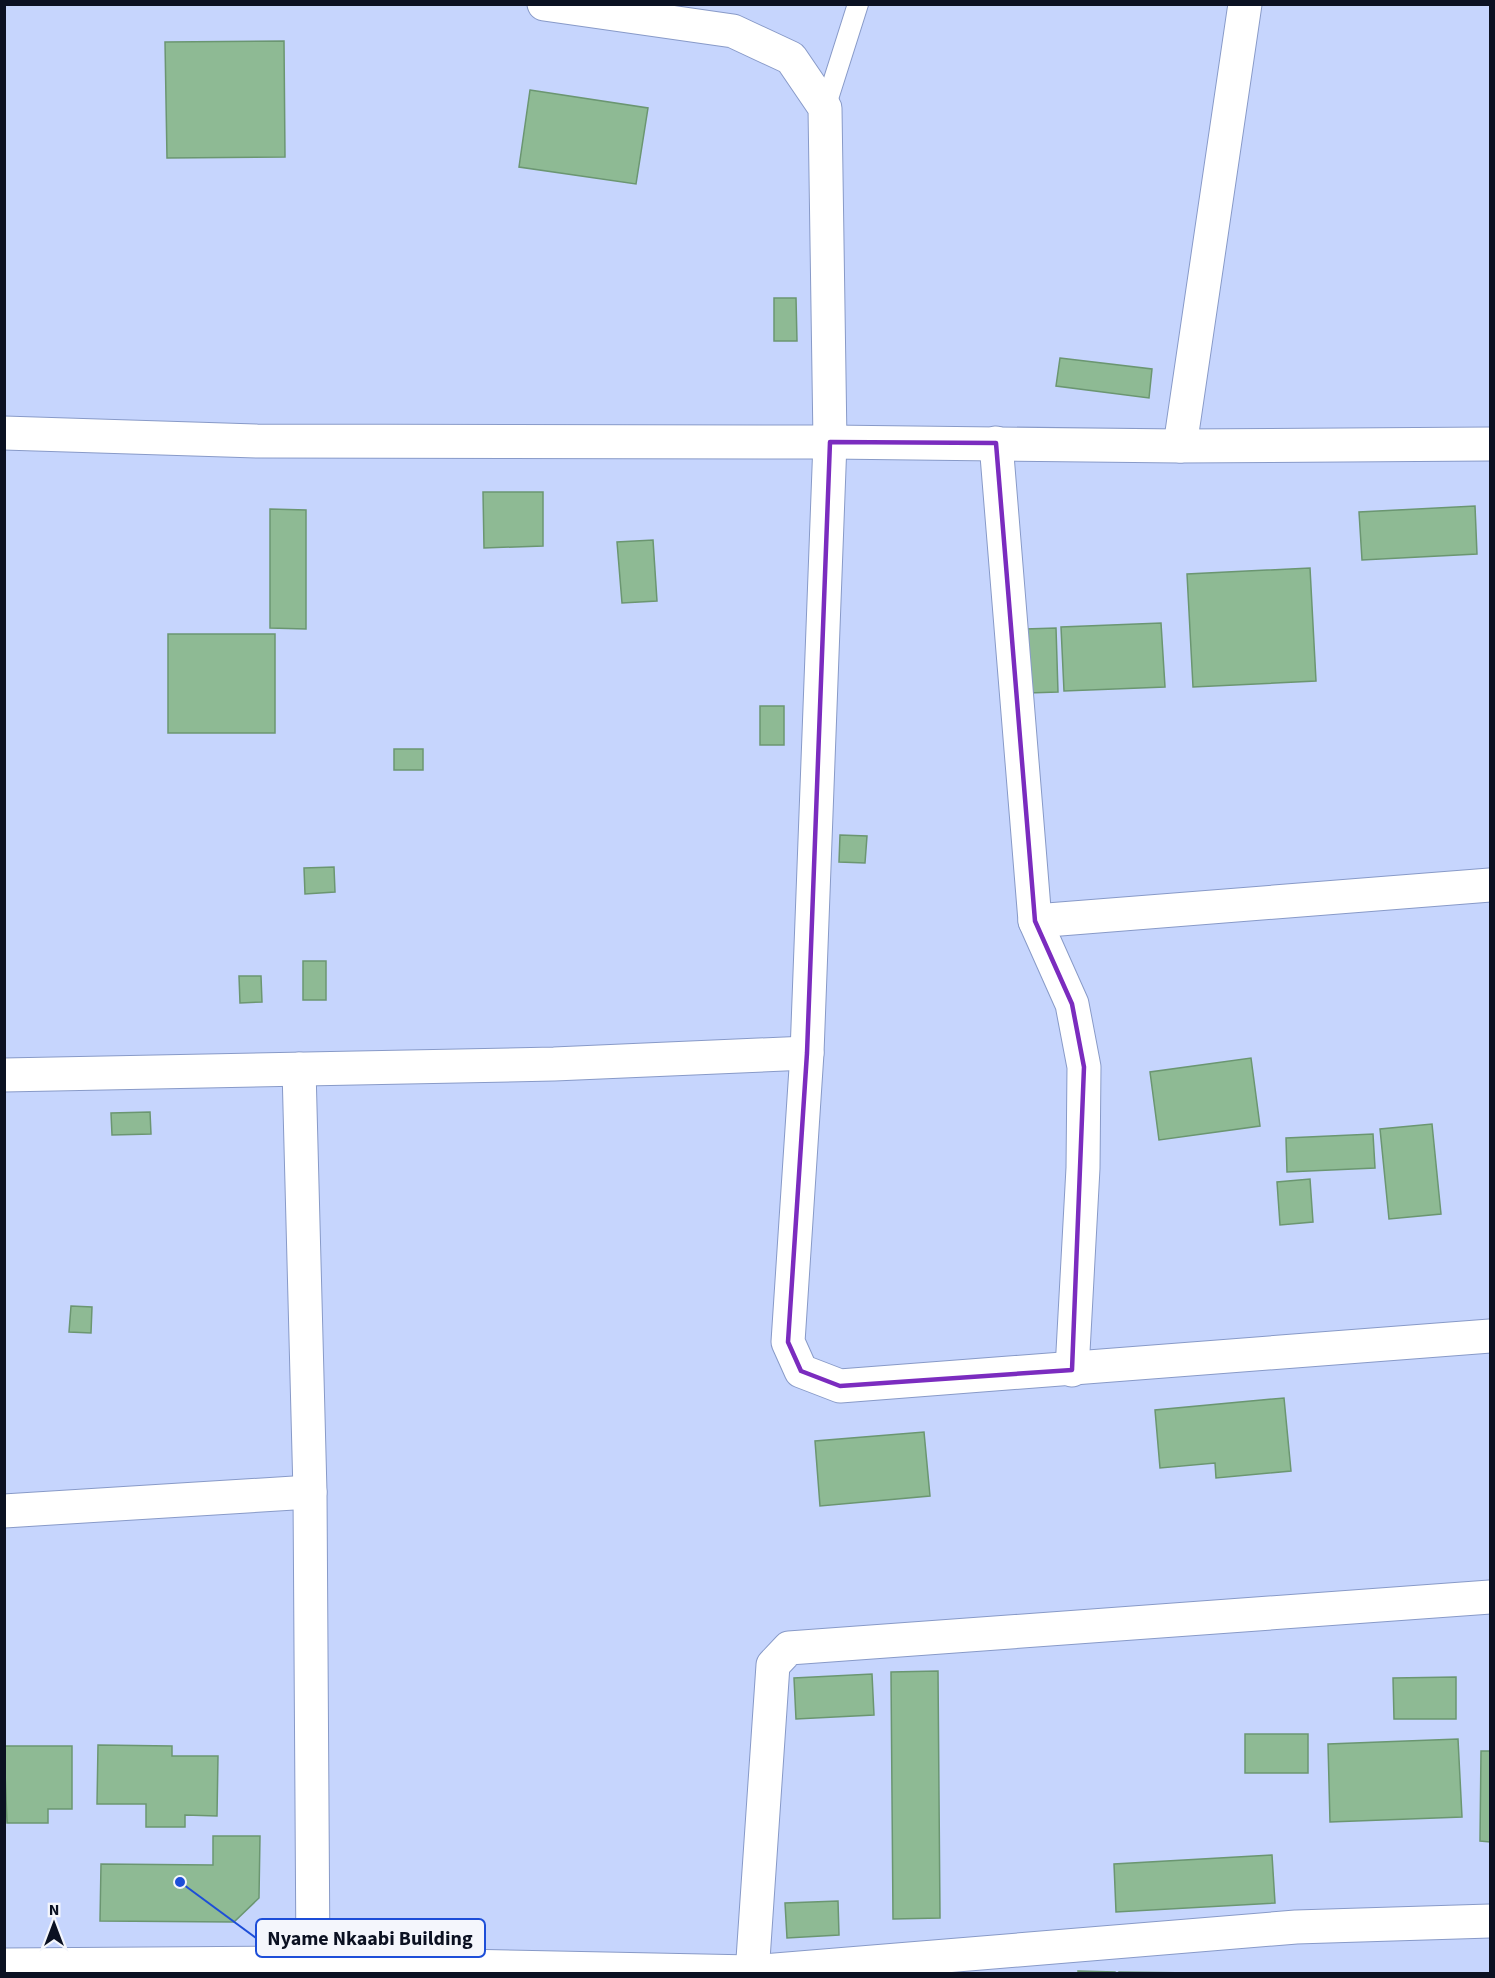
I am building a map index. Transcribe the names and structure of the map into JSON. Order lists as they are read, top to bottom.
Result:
{
  "places": ["Nyame Nkaabi Building"],
  "north": "top"
}
